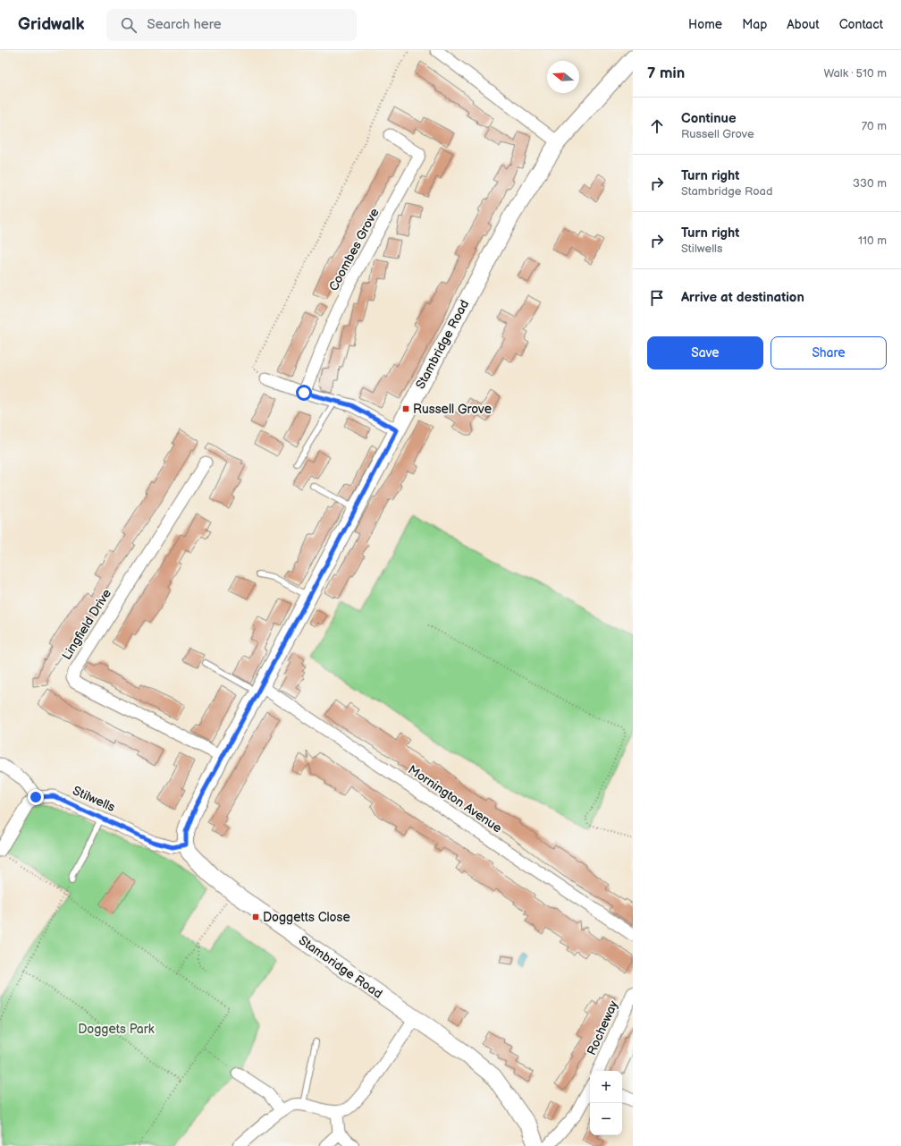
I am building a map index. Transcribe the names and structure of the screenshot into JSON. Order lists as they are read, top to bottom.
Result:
{
  "streets": {
    "street": [
      "Coombes Grove",
      "Stambridge Road",
      "Lingfield Drive",
      "Stilwells",
      "Mornington Avenue",
      "Rocheway"
    ]
  },
  "crossings": [
    ["Stambridge Road", "Lingfield Drive"],
    ["Stambridge Road", "Stilwells"],
    ["Stambridge Road", "Mornington Avenue"]
  ],
  "parks": ["Doggets Park"],
  "places": {
    "transit": ["Russell Grove", "Doggetts Close"]
  },
  "north": "left",
  "page": {
    "header": "Gridwalk",
    "search": "Search here",
    "nav": [
      "Home",
      "Map",
      "About",
      "Contact"
    ],
    "heading": ["7 min", "Walk · 510 m"],
    "list": [
      ["Continue", "Russell Grove", "70 m"],
      ["Turn right", "Stambridge Road", "330 m"],
      ["Turn right", "Stilwells", "110 m"],
      "Arrive at destination"
    ],
    "buttons": ["Save", "Share"],
    "map_buttons": ["+", "−"]
  }
}
